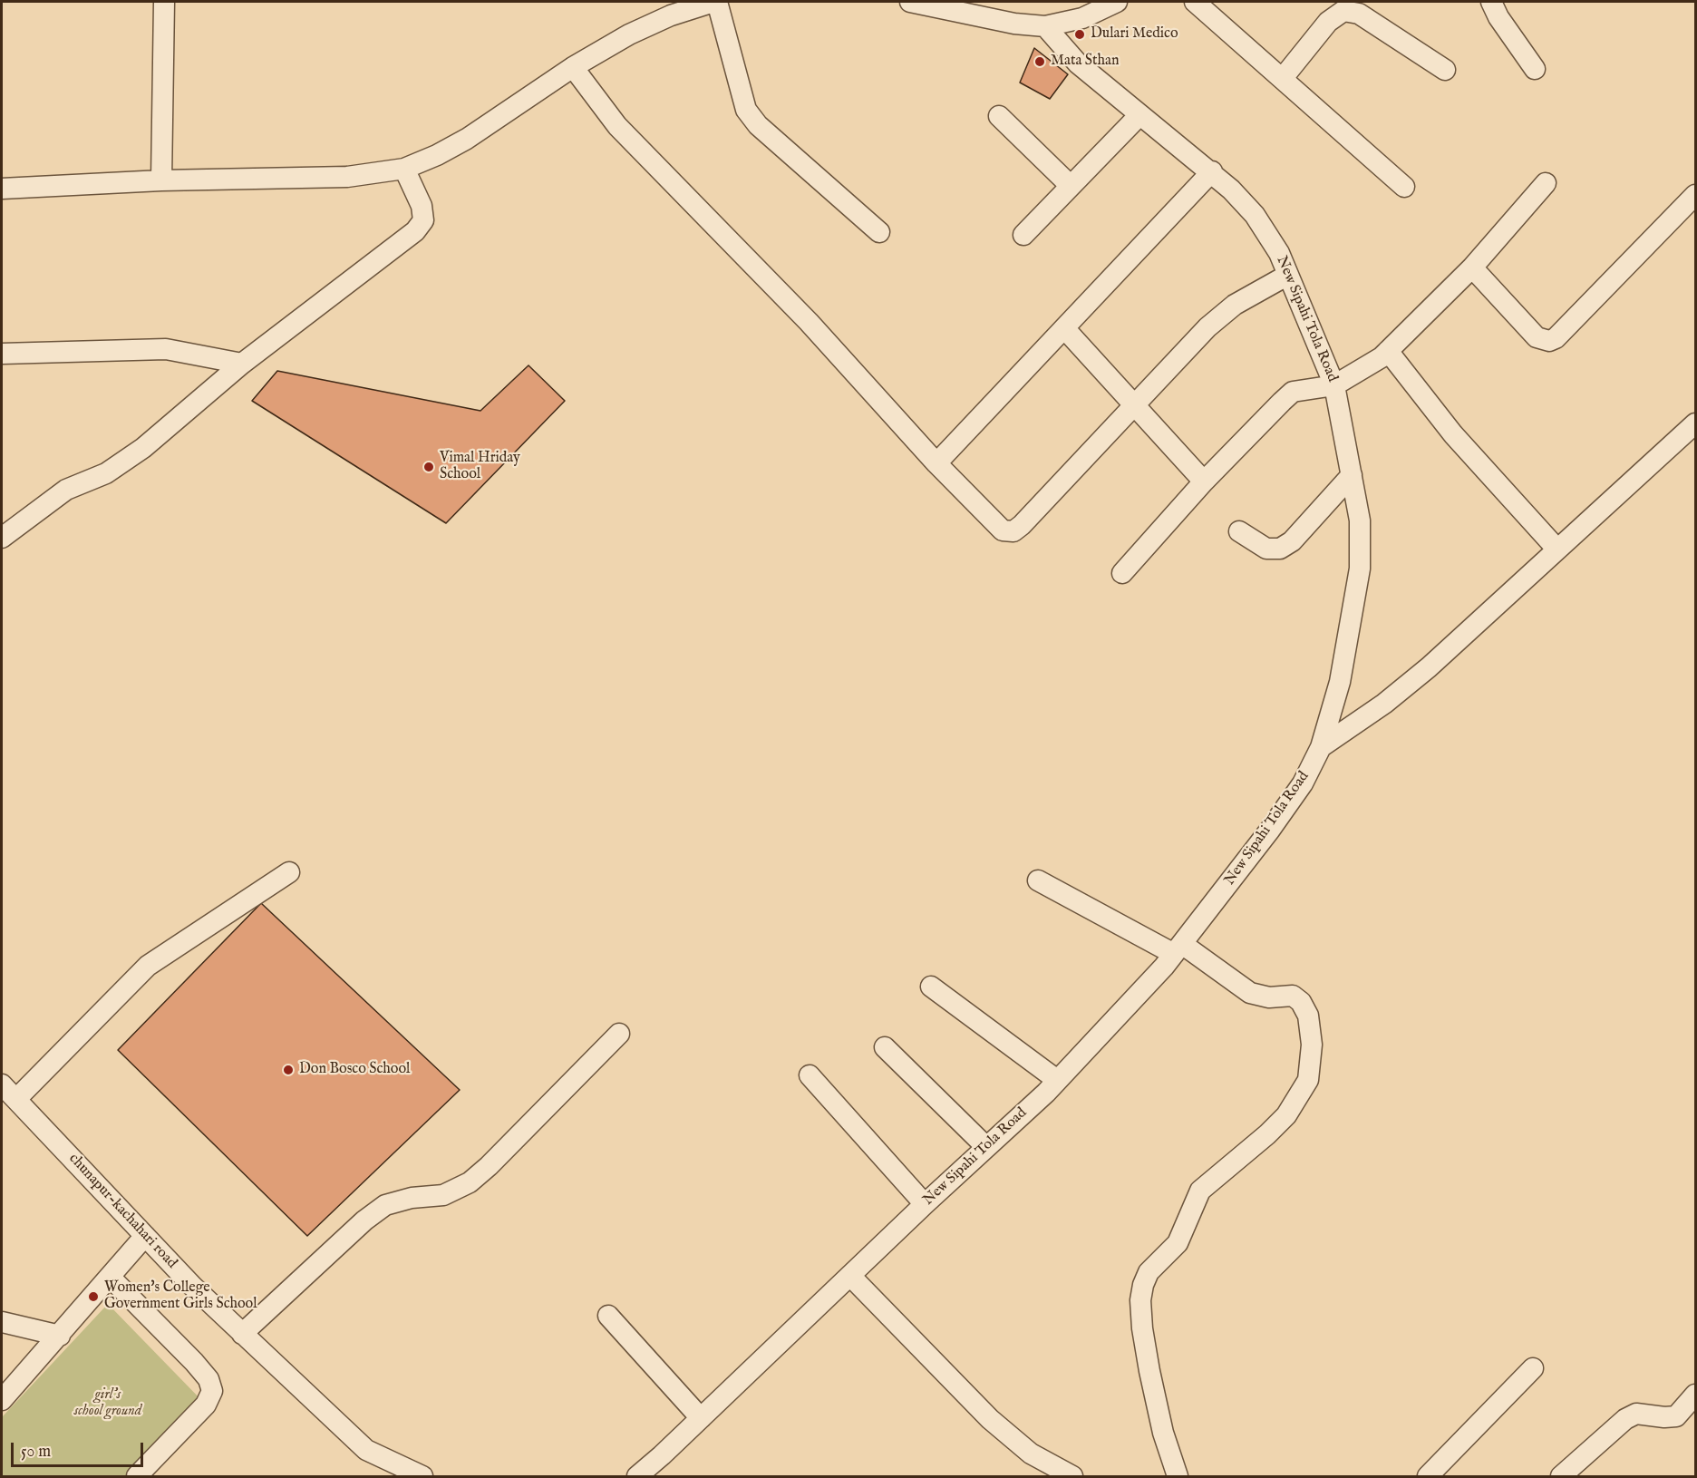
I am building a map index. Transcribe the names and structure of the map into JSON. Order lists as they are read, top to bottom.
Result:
{
  "streets": {
    "street": ["New Sipahi Tola Road", "chunapur-kachahari road"]
  },
  "parks": ["girl's school ground"],
  "places": [
    "Dulari Medico",
    "Mata Sthan",
    "Vimal Hriday School",
    "Don Bosco School",
    "Women's College Government Girls School"
  ],
  "scale_bar": "50 m"
}
